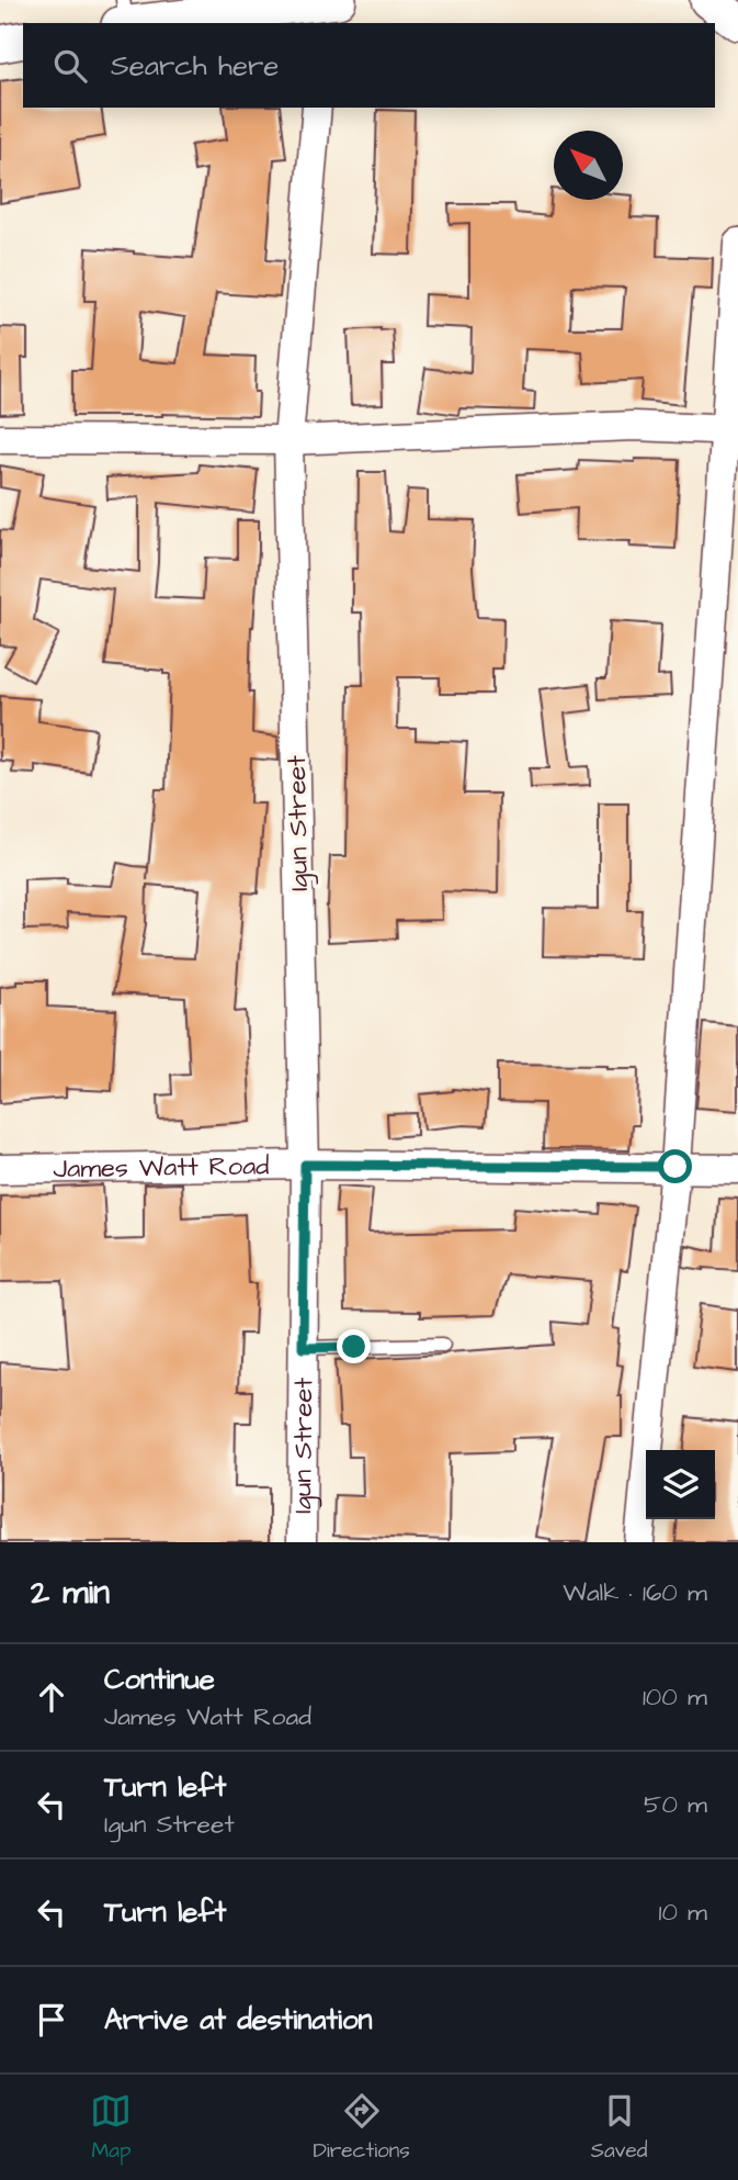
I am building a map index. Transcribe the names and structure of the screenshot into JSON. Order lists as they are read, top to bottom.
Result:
{
  "streets": {
    "street": ["Igun Street", "James Watt Road"]
  },
  "crossings": [
    ["Igun Street", "James Watt Road"]
  ],
  "north": "top left",
  "page": {
    "search": "Search here",
    "heading": ["2 min", "Walk · 160 m"],
    "list": [
      ["Continue", "James Watt Road", "100 m"],
      ["Turn left", "Igun Street", "50 m"],
      ["Turn left", "10 m"],
      "Arrive at destination"
    ],
    "nav": ["Map", "Directions", "Saved"]
  }
}
